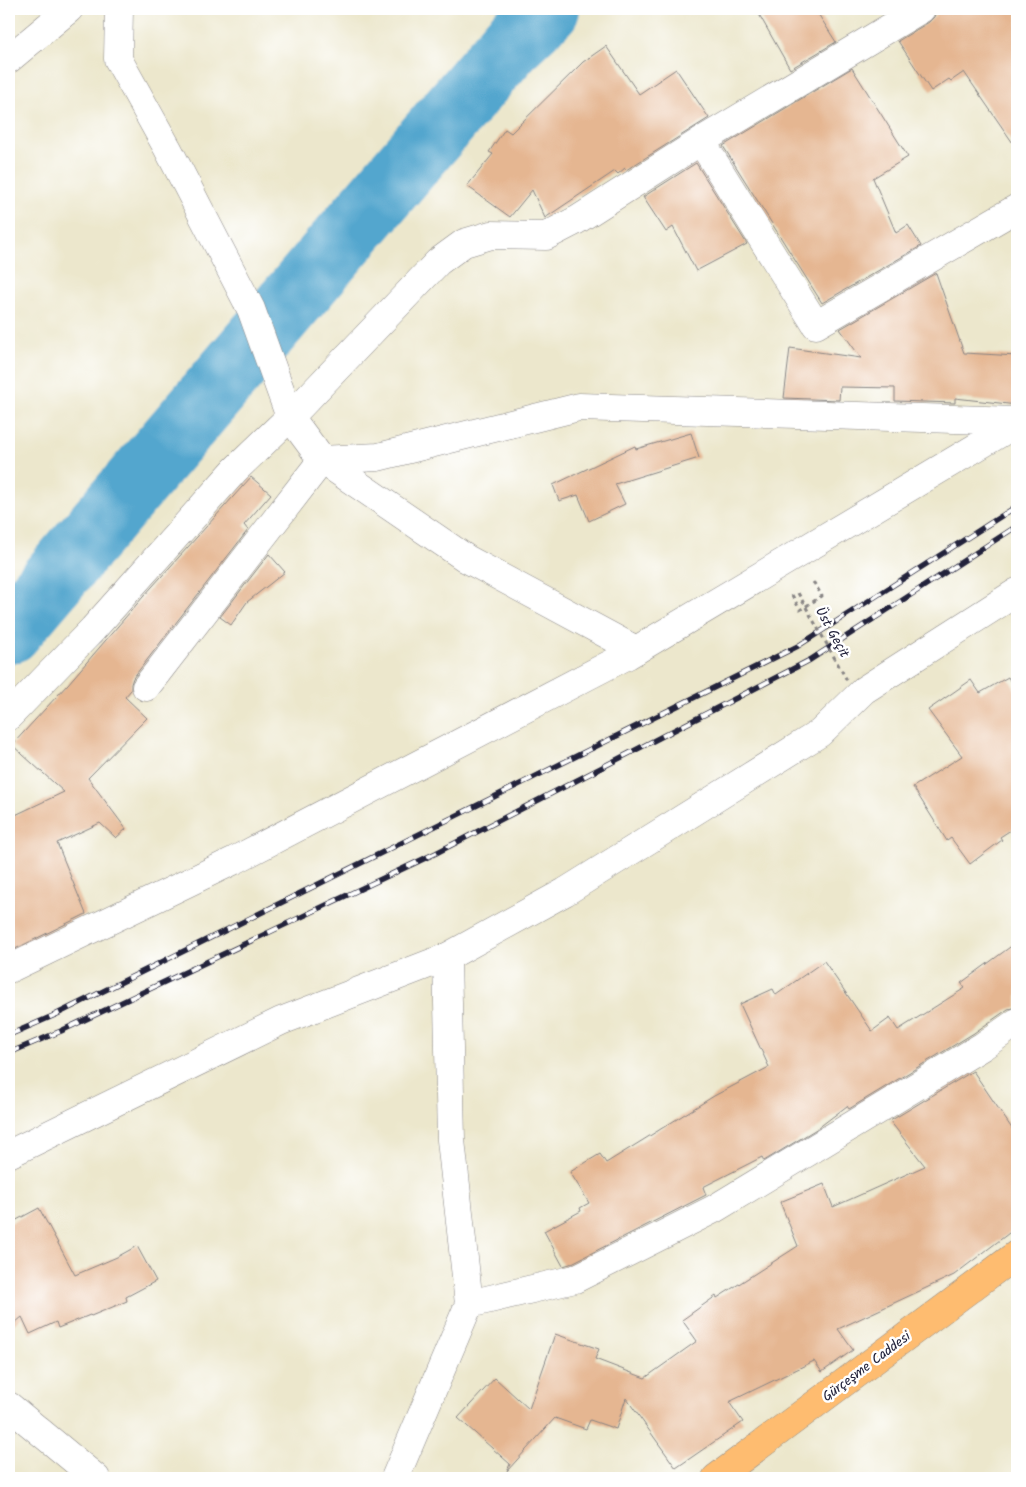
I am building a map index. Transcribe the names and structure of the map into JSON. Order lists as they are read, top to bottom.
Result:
{
  "streets": {
    "main road": ["Gürçeşme Caddesi"],
    "path": ["Üst Geçit"]
  }
}
